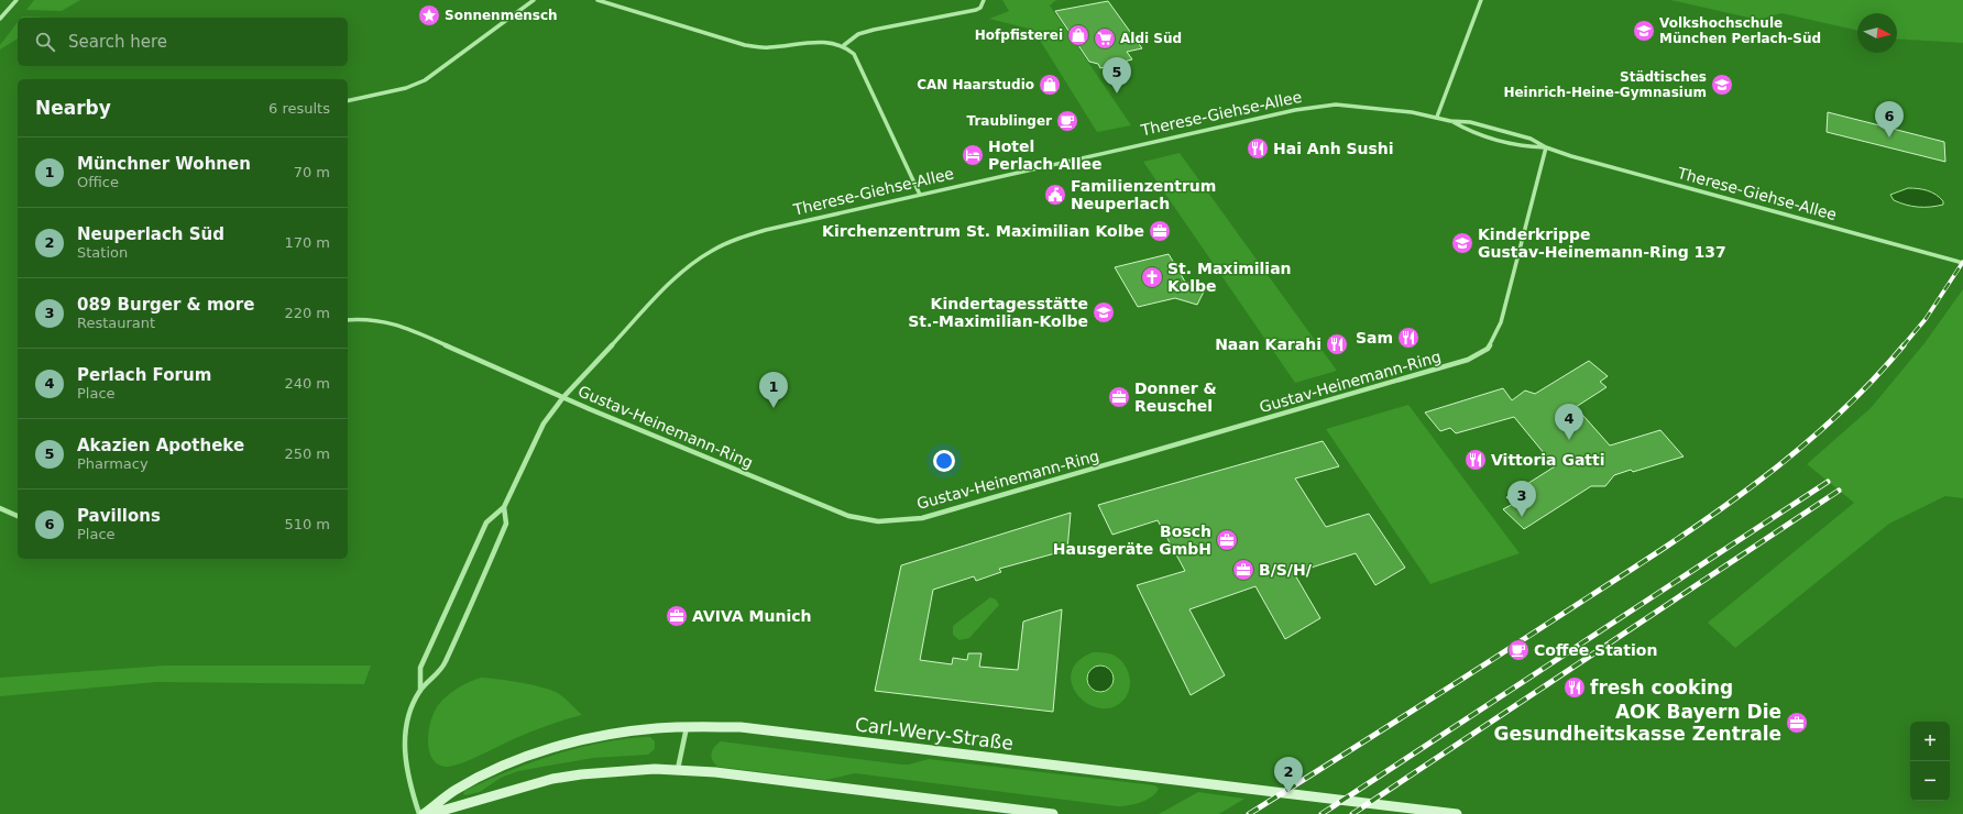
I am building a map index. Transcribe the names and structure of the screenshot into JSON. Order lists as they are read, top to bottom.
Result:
{
  "streets": {
    "main road": ["Carl-Wery-Straße"],
    "street": ["Therese-Giehse-Allee", "Gustav-Heinemann-Ring"]
  },
  "crossings": [
    ["Therese-Giehse-Allee", "Gustav-Heinemann-Ring"]
  ],
  "places": {
    "place": ["Sonnenmensch"],
    "school or university": [
      "Volkshochschule München Perlach-Süd",
      "Städtisches Heinrich-Heine-Gymnasium",
      "Kinderkrippe Gustav-Heinemann-Ring 137",
      "Kindertagesstätte St.-Maximilian-Kolbe"
    ],
    "shop": ["Hofpfisterei", "CAN Haarstudio"],
    "supermarket": ["Aldi Süd"],
    "cafe": ["Traublinger", "Coffee Station"],
    "restaurant": [
      "Hai Anh Sushi",
      "Sam",
      "Naan Karahi",
      "Vittoria Gatti",
      "fresh cooking"
    ],
    "hotel": ["Hotel Perlach Allee"],
    "public building": ["Familienzentrum Neuperlach"],
    "office": [
      "Kirchenzentrum St. Maximilian Kolbe",
      "Donner & Reuschel",
      "Bosch Hausgeräte GmbH",
      "B/S/H/",
      "AVIVA Munich",
      "AOK Bayern Die Gesundheitskasse Zentrale"
    ],
    "church": ["St. Maximilian Kolbe"]
  },
  "north": "right",
  "page": {
    "search": "Search here",
    "pins": [
      "5",
      "6",
      "1",
      "4",
      "3",
      "2"
    ],
    "heading": ["Nearby", "6 results"],
    "list": [
      {
        "mark": "1",
        "name": "Münchner Wohnen",
        "note": "Office",
        "value": "70 m"
      },
      {
        "mark": "2",
        "name": "Neuperlach Süd",
        "note": "Station",
        "value": "170 m"
      },
      {
        "mark": "3",
        "name": "089 Burger & more",
        "note": "Restaurant",
        "value": "220 m"
      },
      {
        "mark": "4",
        "name": "Perlach Forum",
        "note": "Place",
        "value": "240 m"
      },
      {
        "mark": "5",
        "name": "Akazien Apotheke",
        "note": "Pharmacy",
        "value": "250 m"
      },
      {
        "mark": "6",
        "name": "Pavillons",
        "note": "Place",
        "value": "510 m"
      }
    ],
    "map_buttons": ["+", "−"]
  }
}
